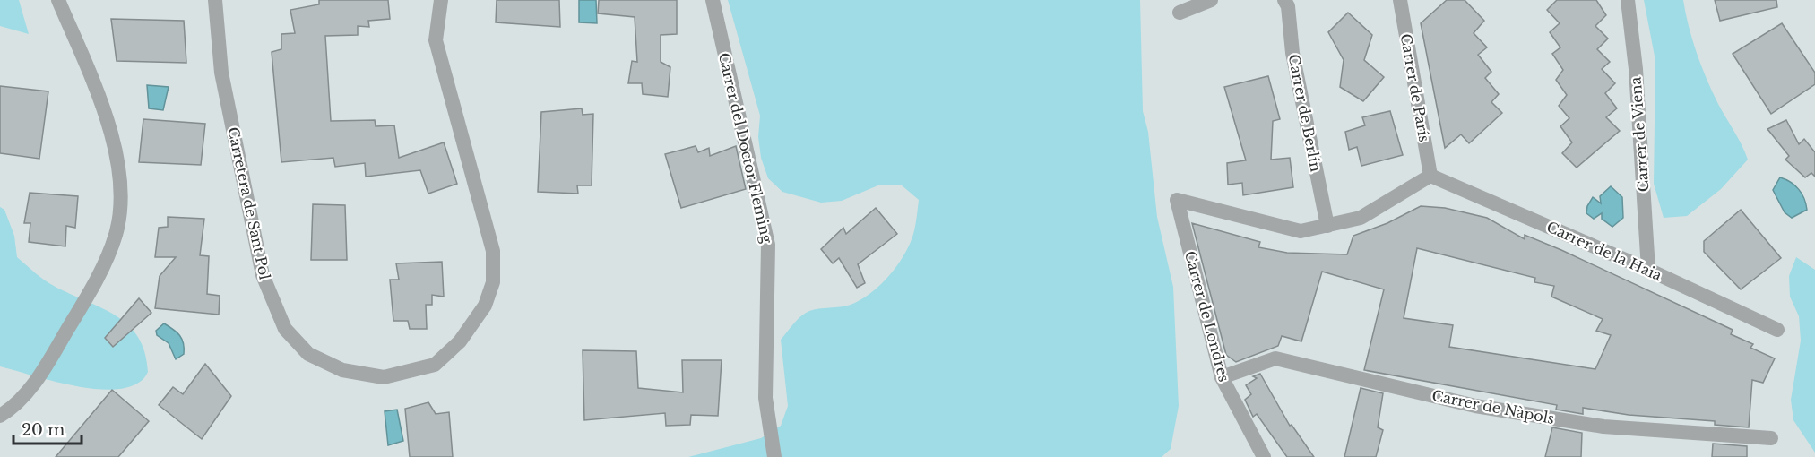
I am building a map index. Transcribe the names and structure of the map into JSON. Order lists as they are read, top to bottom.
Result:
{
  "streets": {
    "street": [
      "Carrer de París",
      "Carrer de Berlín",
      "Carrer de Viena",
      "Carrer del Doctor Fleming",
      "Carretera de Sant Pol",
      "Carrer de la Haia",
      "Carrer de Londres",
      "Carrer de Nàpols"
    ]
  },
  "crossings": [
    ["Carrer de París", "Carrer de la Haia"],
    ["Carrer de Berlín", "Carrer de Londres"],
    ["Carrer de Viena", "Carrer de la Haia"],
    ["Carrer de Londres", "Carrer de Nàpols"]
  ],
  "scale_bar": "20 m"
}
